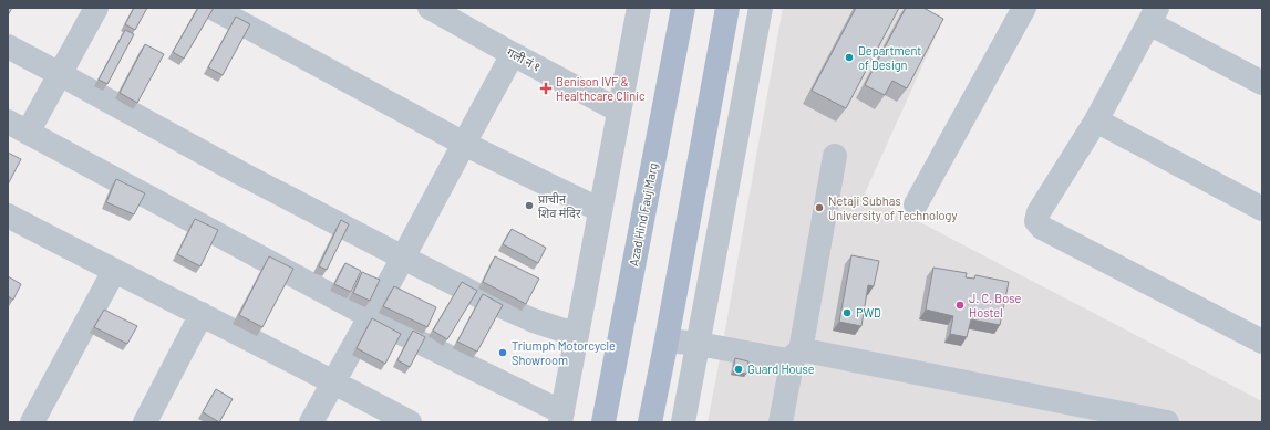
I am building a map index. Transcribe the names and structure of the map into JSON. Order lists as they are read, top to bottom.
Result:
{
  "streets": {
    "main road": ["Azad Hind Fauj Marg"],
    "street": ["गली नं १"]
  },
  "places": {
    "other": [
      "Department of Design",
      "प्राचीन शिव मंदिर",
      "Netaji Subhas University of Technology",
      "J. C. Bose Hostel",
      "PWD",
      "Triumph Motorcycle Showroom",
      "Guard House"
    ],
    "health": ["Benison IVF & Healthcare Clinic"]
  }
}
